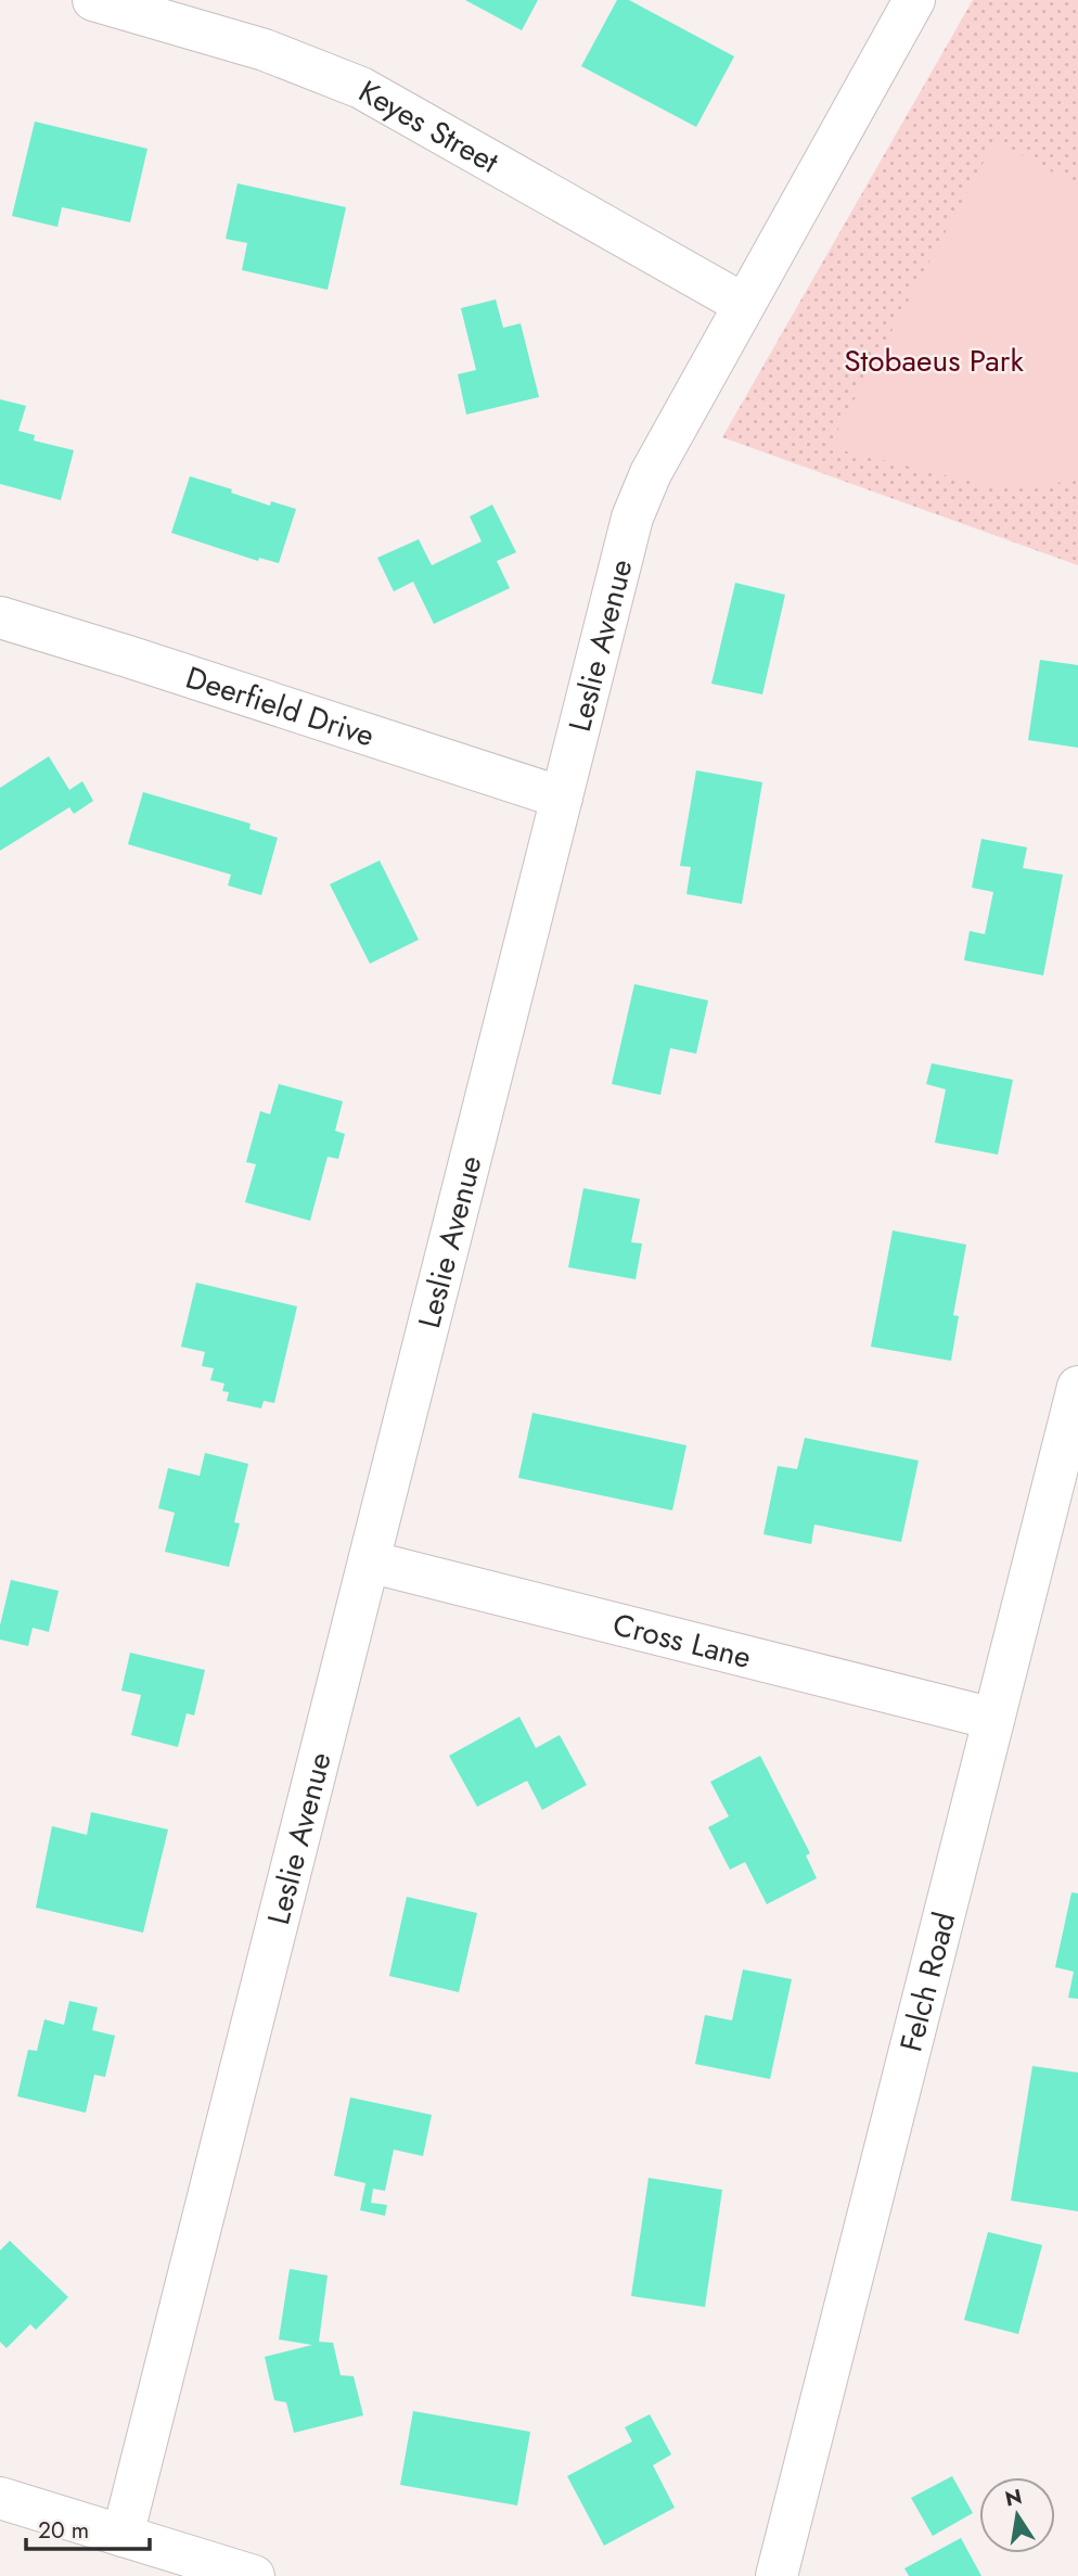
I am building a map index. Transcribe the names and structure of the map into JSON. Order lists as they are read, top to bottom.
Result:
{
  "streets": {
    "street": [
      "Keyes Street",
      "Leslie Avenue",
      "Deerfield Drive",
      "Cross Lane",
      "Felch Road"
    ]
  },
  "crossings": [
    ["Keyes Street", "Leslie Avenue"],
    ["Leslie Avenue", "Deerfield Drive"],
    ["Leslie Avenue", "Cross Lane"],
    ["Cross Lane", "Felch Road"]
  ],
  "parks": ["Stobaeus Park"],
  "scale_bar": "20 m",
  "north": "top"
}
